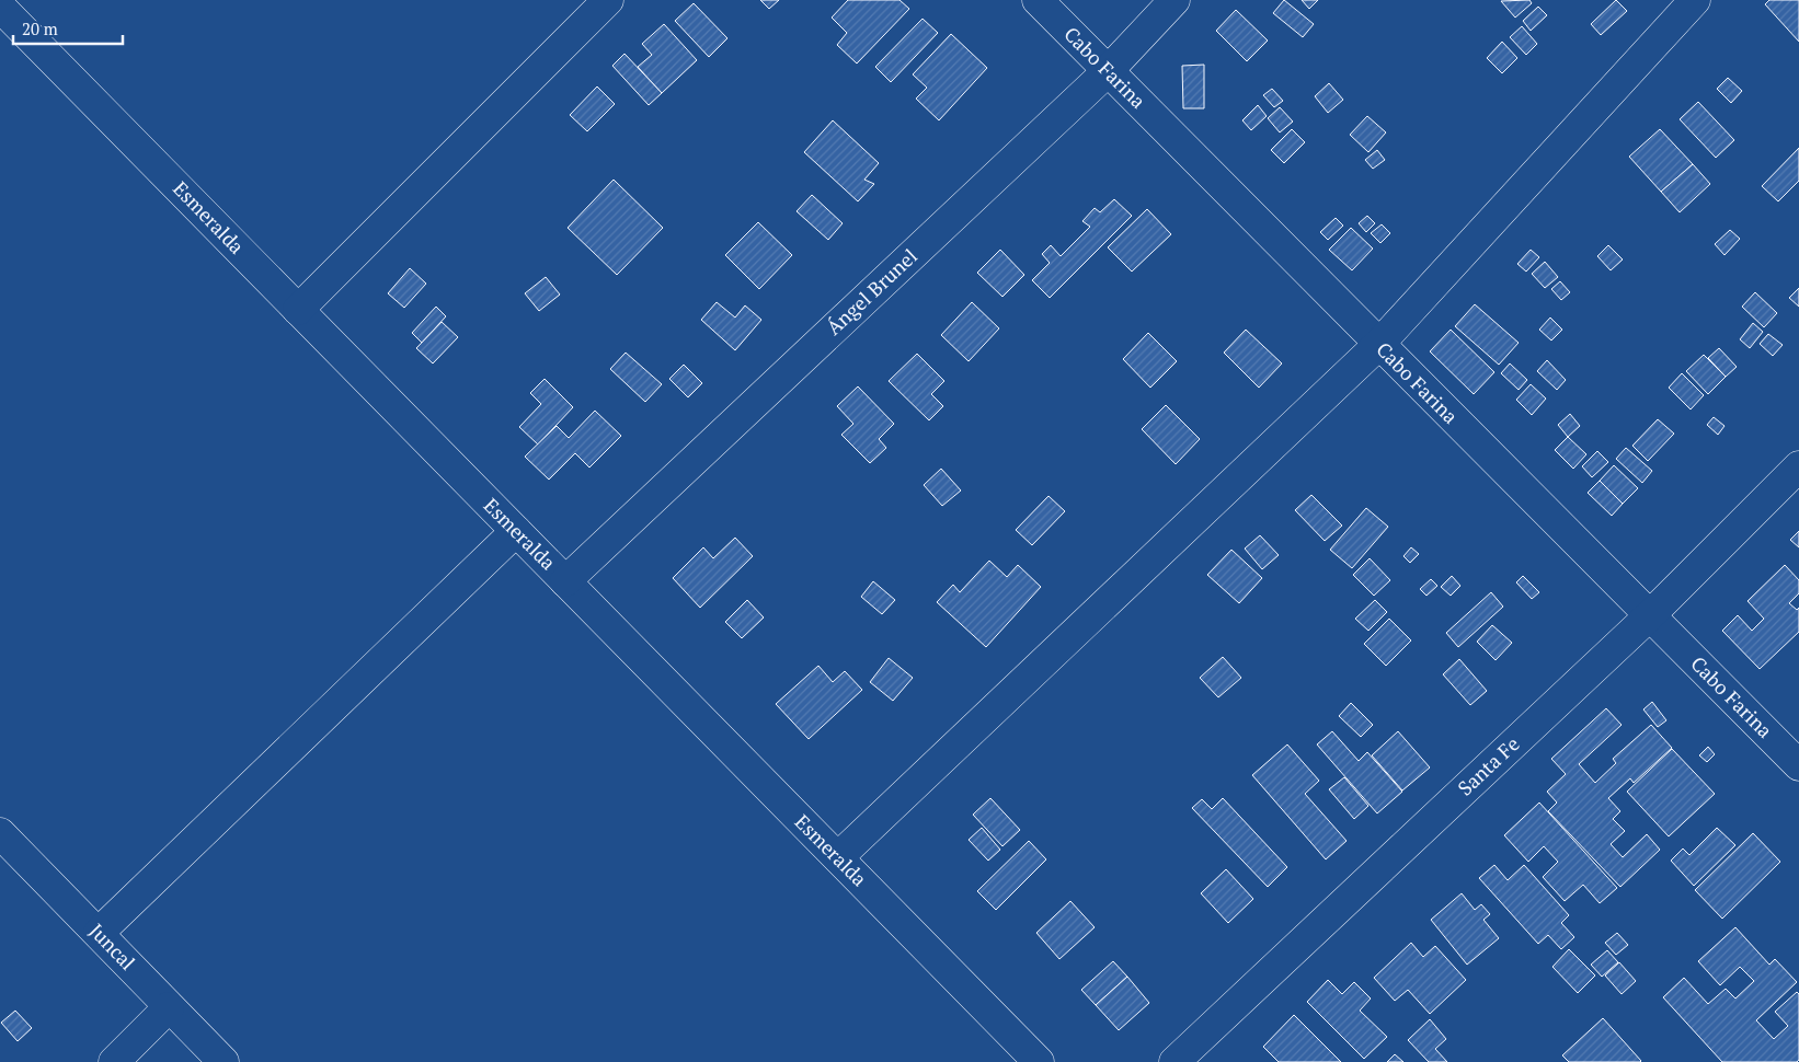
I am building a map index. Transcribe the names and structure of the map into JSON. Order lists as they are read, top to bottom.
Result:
{
  "streets": {
    "street": [
      "Cabo Farina",
      "Esmeralda",
      "Ángel Brunel",
      "Santa Fe",
      "Juncal"
    ]
  },
  "crossings": [
    ["Cabo Farina", "Ángel Brunel"],
    ["Cabo Farina", "Santa Fe"],
    ["Esmeralda", "Ángel Brunel"]
  ],
  "scale_bar": "20 m"
}
